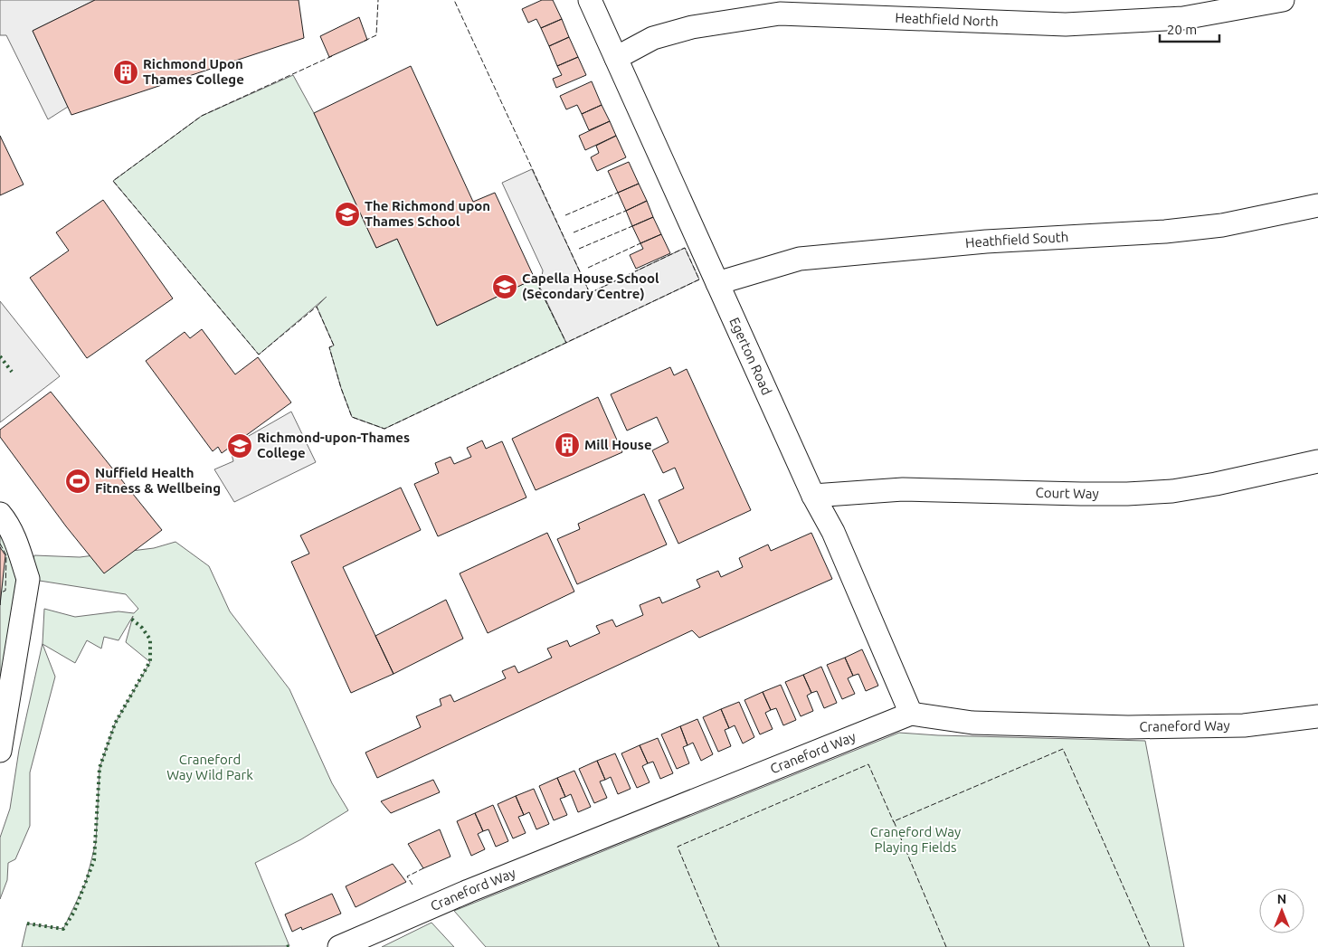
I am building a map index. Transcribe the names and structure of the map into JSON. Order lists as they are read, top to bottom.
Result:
{
  "streets": {
    "street": [
      "Heathfield North",
      "Heathfield South",
      "Egerton Road",
      "Court Way",
      "Craneford Way"
    ]
  },
  "crossings": [
    ["Heathfield North", "Egerton Road"],
    ["Heathfield South", "Egerton Road"],
    ["Egerton Road", "Court Way"],
    ["Egerton Road", "Craneford Way"]
  ],
  "parks": ["Craneford Way Wild Park", "Craneford Way Playing Fields"],
  "places": {
    "building": ["Richmond Upon Thames College", "Mill House"],
    "school or university": ["The Richmond upon Thames School", "Capella House School (Secondary Centre)", "Richmond-upon-Thames College"],
    "sports": ["Nuffield Health Fitness & Wellbeing"]
  },
  "scale_bar": "20 m",
  "north": "top"
}
